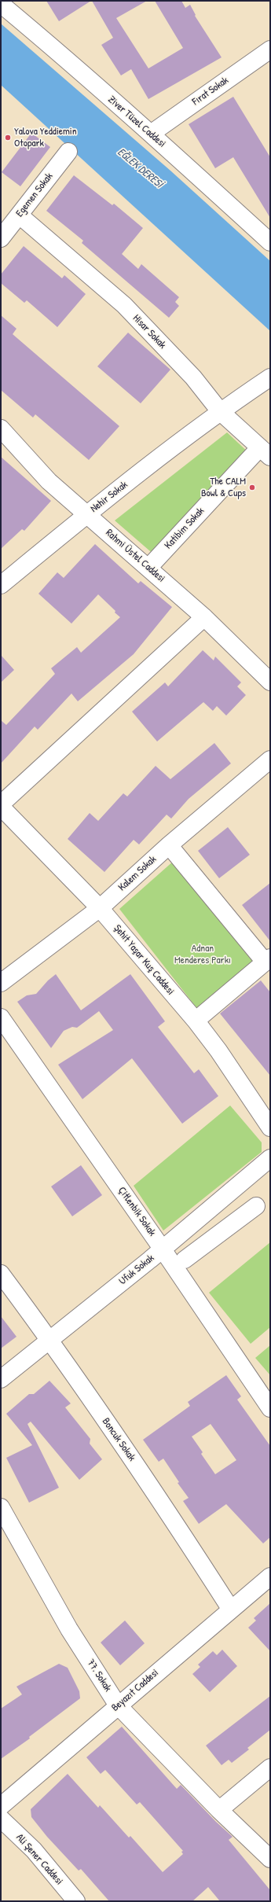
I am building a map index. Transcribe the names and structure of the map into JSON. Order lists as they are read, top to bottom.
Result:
{
  "streets": {
    "street": [
      "Fırat Sokak",
      "Ziver Tüzel Caddesi",
      "Egemen Sokak",
      "Hisar Sokak",
      "Nehir Sokak",
      "Katibim Sokak",
      "Rahmi Üstel Caddesi",
      "Kalem Sokak",
      "Şehit Yaşar Kuş Caddesi",
      "Çitlenbik Sokak",
      "Ufuk Sokak",
      "Boncuk Sokak",
      "77. Sokak",
      "Beyazıt Caddesi",
      "Ali Şener Caddesi"
    ]
  },
  "crossings": [
    ["Fırat Sokak", "Ziver Tüzel Caddesi"],
    ["Egemen Sokak", "Hisar Sokak"],
    ["Hisar Sokak", "Nehir Sokak"],
    ["Hisar Sokak", "Katibim Sokak"],
    ["Nehir Sokak", "Rahmi Üstel Caddesi"],
    ["Katibim Sokak", "Rahmi Üstel Caddesi"],
    ["Kalem Sokak", "Şehit Yaşar Kuş Caddesi"],
    ["Çitlenbik Sokak", "Ufuk Sokak"],
    ["Ufuk Sokak", "Boncuk Sokak"],
    ["Boncuk Sokak", "Beyazıt Caddesi"],
    ["77. Sokak", "Beyazıt Caddesi"]
  ],
  "water": ["EĞLEK DERESİ"],
  "parks": ["Adnan Menderes Parkı"],
  "places": ["Yalova Yeddiemin Otopark", "The CALM Bowl & Cups"]
}
